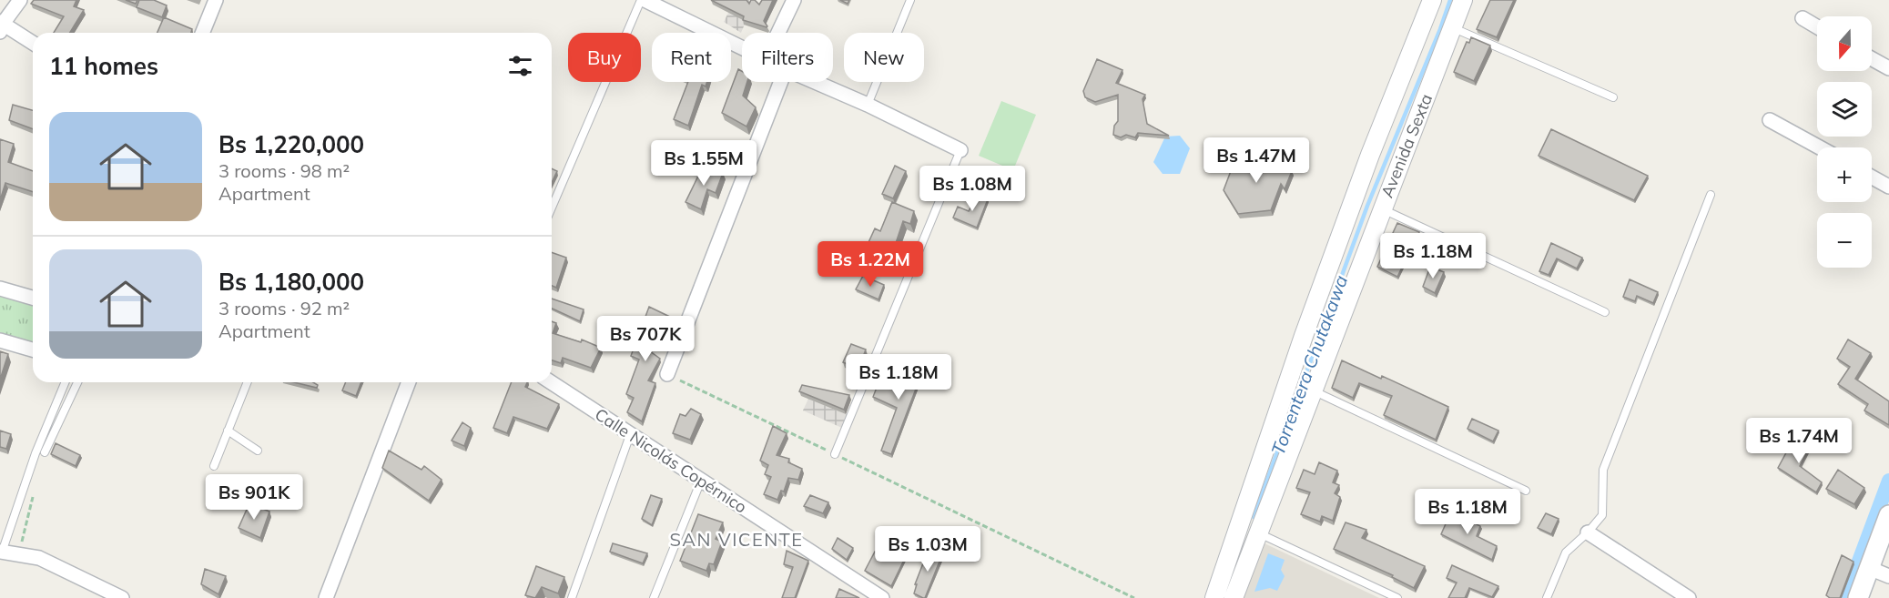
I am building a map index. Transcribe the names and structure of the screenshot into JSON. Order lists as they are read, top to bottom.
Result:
{
  "streets": {
    "street": ["Avenida Sexta", "Calle Nicolás Copérnico"]
  },
  "districts": ["SAN VICENTE"],
  "water": ["Torrentera Chutakawa"],
  "north": "bottom",
  "page": {
    "map_buttons": ["+", "−"],
    "chip": [
      "Buy",
      "Rent",
      "Filters",
      "New"
    ],
    "heading": "11 homes",
    "list": [
      {
        "name": "Bs 1,220,000",
        "note": "3 rooms · 98 m² · Apartment"
      },
      {
        "name": "Bs 1,180,000",
        "note": "3 rooms · 92 m² · Apartment"
      }
    ],
    "price": [
      "Bs 1.47M",
      "Bs 1.55M",
      "Bs 1.08M",
      "Bs 1.18M",
      "Bs 1.22M",
      "Bs 707K",
      "Bs 1.18M",
      "Bs 1.74M",
      "Bs 901K",
      "Bs 1.18M",
      "Bs 1.03M"
    ]
  }
}
